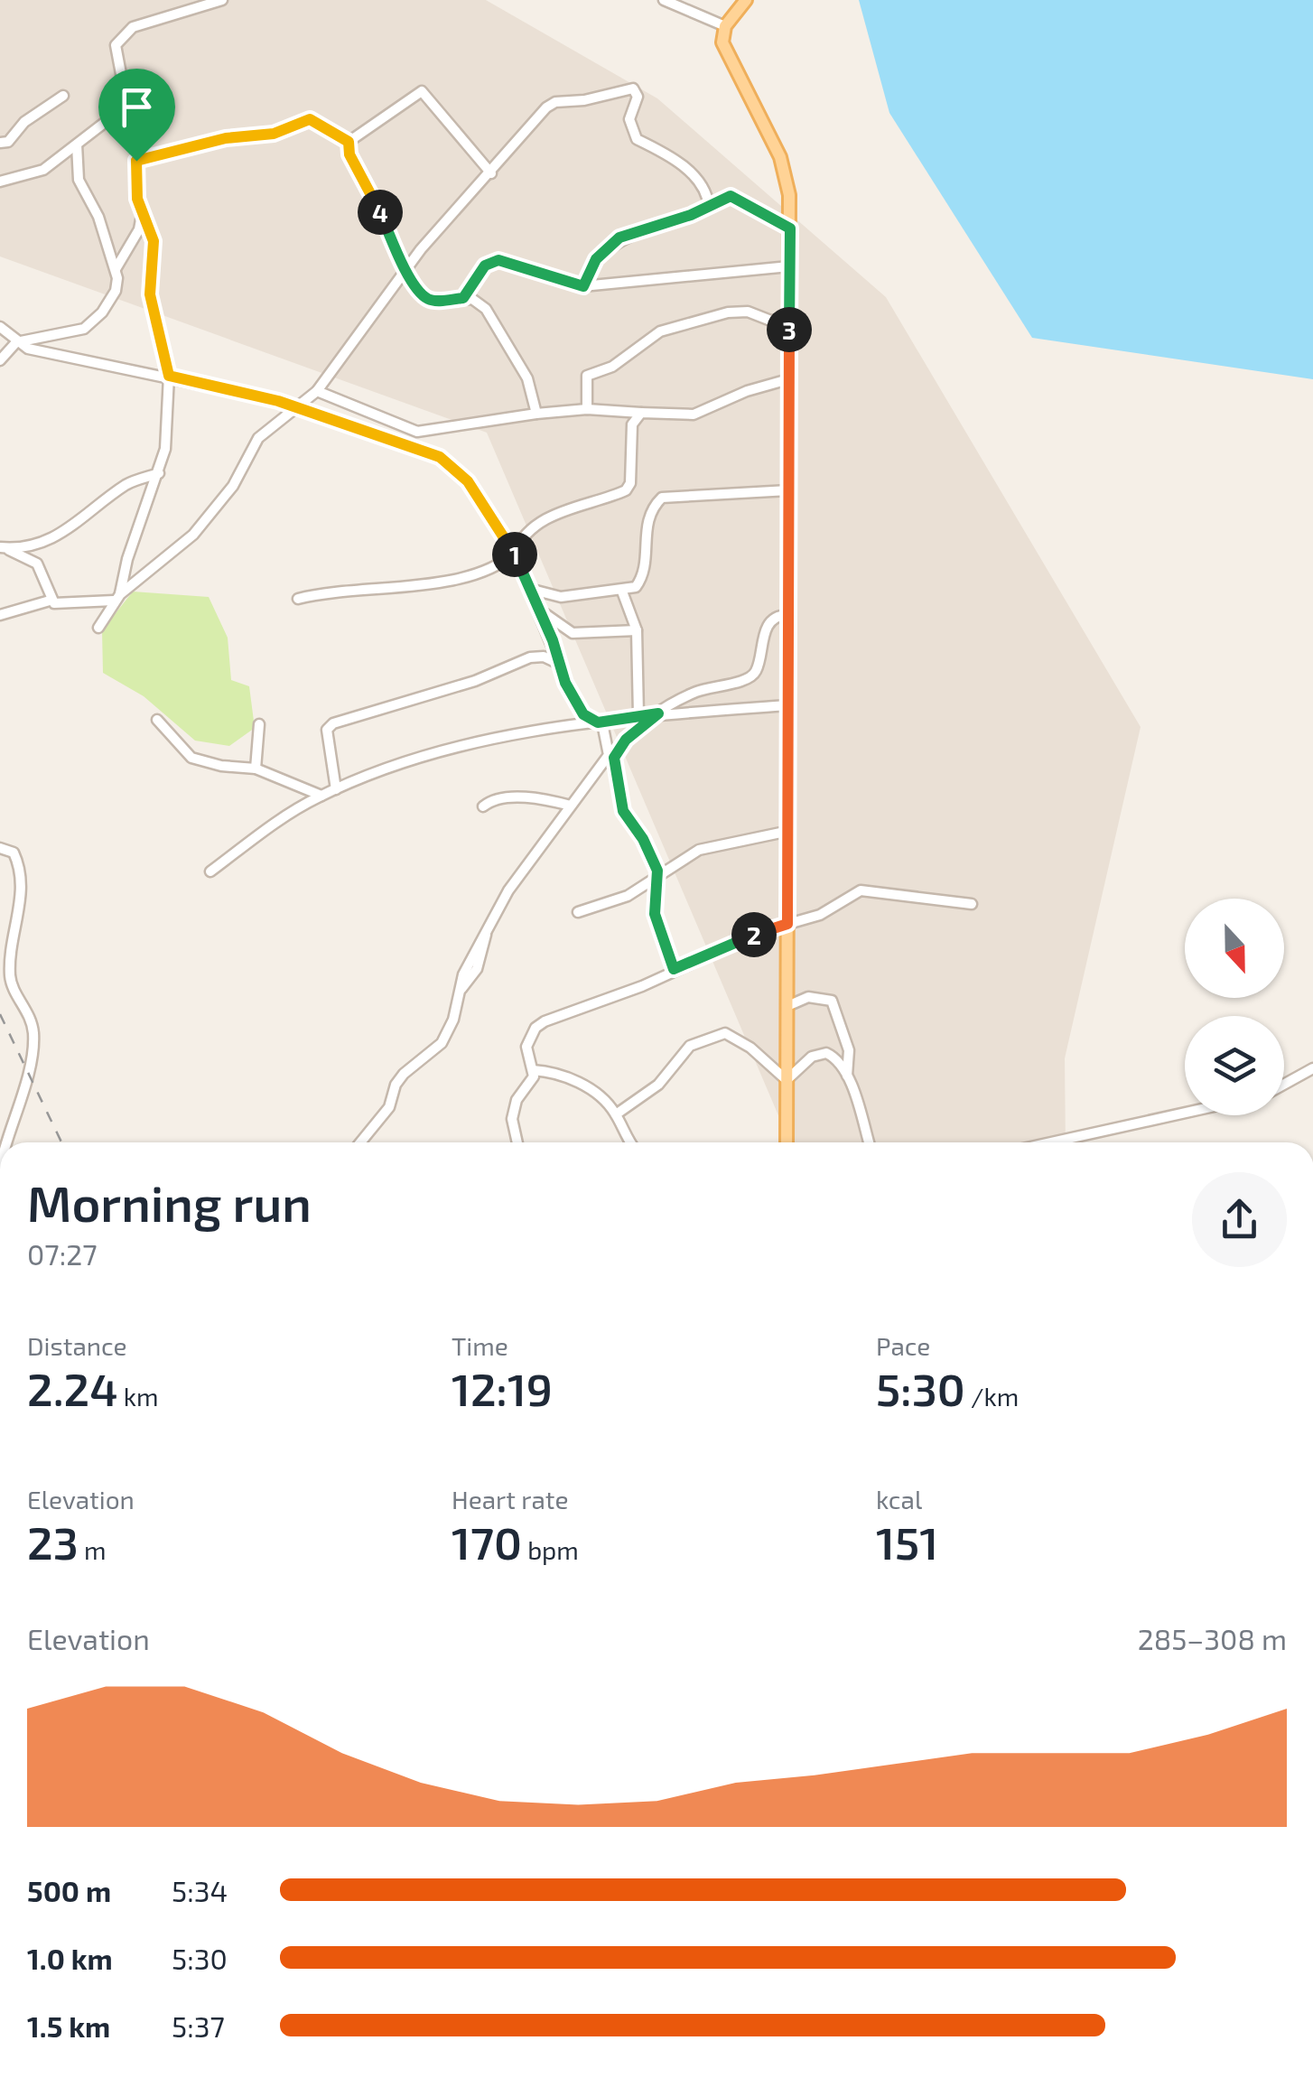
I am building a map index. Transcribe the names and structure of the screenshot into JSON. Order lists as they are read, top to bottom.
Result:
{
  "north": "bottom",
  "page": {
    "pins": [
      "4",
      "3",
      "1",
      "2"
    ],
    "heading": ["Morning run", "07:27"],
    "stats": [
      ["Distance", "2.24 km"],
      ["Time", "12:19"],
      ["Pace", "5:30 /km"],
      ["Elevation", "23 m"],
      ["Heart rate", "170 bpm"],
      ["kcal", "151"]
    ],
    "chart": ["Elevation", "285–308 m"],
    "list": [
      {
        "name": "500 m",
        "note": "5:34"
      },
      {
        "name": "1.0 km",
        "note": "5:30"
      },
      {
        "name": "1.5 km",
        "note": "5:37"
      }
    ]
  }
}
